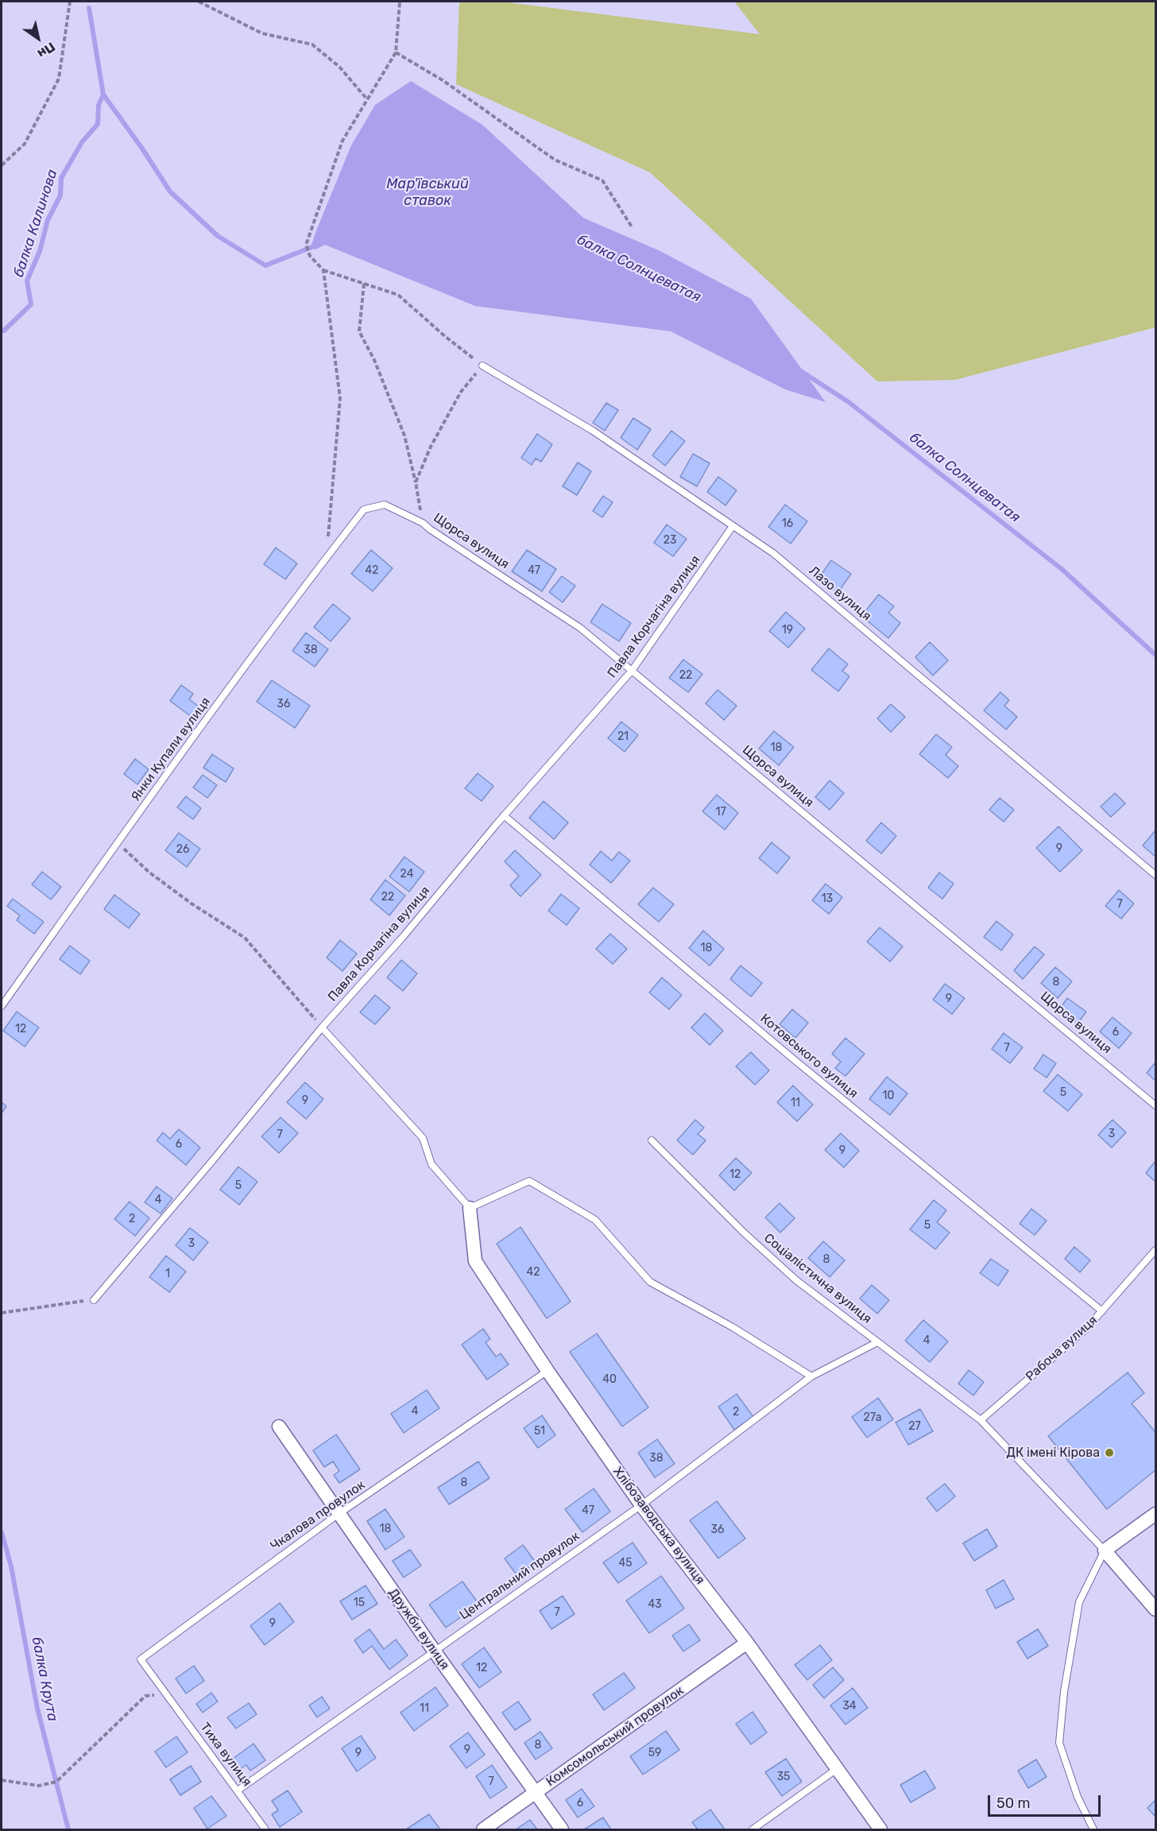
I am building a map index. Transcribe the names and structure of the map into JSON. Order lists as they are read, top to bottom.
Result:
{
  "streets": {
    "street": ["Хлібозаводська вулиця", "Дружби вулиця", "Комсомольський провулок"],
    "lane": [
      "Щорса вулиця",
      "Лазо вулиця",
      "Павла Корчагіна вулиця",
      "Янки Купали вулиця",
      "Котовського вулиця",
      "Соціалістична вулиця",
      "Рабоча вулиця",
      "Чкалова провулок",
      "Центральний провулок",
      "Тиха вулиця"
    ]
  },
  "crossings": [
    ["Щорса вулиця", "Павла Корчагіна вулиця"],
    ["Щорса вулиця", "Янки Купали вулиця"],
    ["Лазо вулиця", "Павла Корчагіна вулиця"],
    ["Павла Корчагіна вулиця", "Котовського вулиця"],
    ["Котовського вулиця", "Рабоча вулиця"],
    ["Соціалістична вулиця", "Рабоча вулиця"],
    ["Соціалістична вулиця", "Центральний провулок"],
    ["Чкалова провулок", "Хлібозаводська вулиця"],
    ["Чкалова провулок", "Дружби вулиця"],
    ["Чкалова провулок", "Тиха вулиця"],
    ["Хлібозаводська вулиця", "Центральний провулок"],
    ["Хлібозаводська вулиця", "Комсомольський провулок"],
    ["Центральний провулок", "Дружби вулиця"],
    ["Центральний провулок", "Тиха вулиця"],
    ["Дружби вулиця", "Комсомольський провулок"]
  ],
  "water": [
    "Мар'ївський ставок",
    "балка Калинова",
    "балка Солнцеватая",
    "балка Крута"
  ],
  "places": ["ДК імені Кірова"],
  "house_numbers": [
    "16",
    "23",
    "42",
    "47",
    "19",
    "38",
    "22",
    "36",
    "21",
    "18",
    "17",
    "9",
    "26",
    "24",
    "22",
    "13",
    "7",
    "18",
    "8",
    "9",
    "12",
    "6",
    "7",
    "5",
    "10",
    "9",
    "11",
    "3",
    "7",
    "6",
    "9",
    "12",
    "5",
    "4",
    "2",
    "5",
    "3",
    "8",
    "42",
    "1",
    "4",
    "40",
    "4",
    "2",
    "27а",
    "27",
    "51",
    "38",
    "8",
    "47",
    "18",
    "36",
    "45",
    "15",
    "43",
    "7",
    "9",
    "12",
    "34",
    "11",
    "8",
    "9",
    "9",
    "59",
    "35",
    "7",
    "6"
  ],
  "scale_bar": "50 m",
  "north": "bottom right"
}
